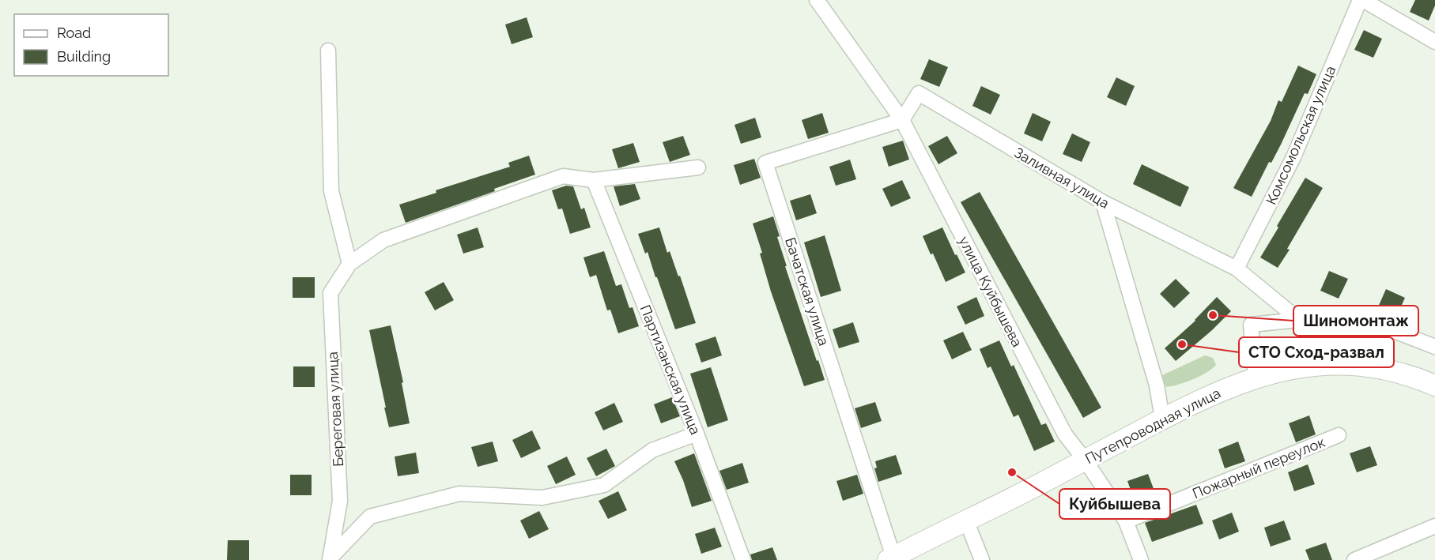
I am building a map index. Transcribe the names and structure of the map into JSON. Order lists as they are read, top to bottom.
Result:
{
  "streets": {
    "main road": ["Путепроводная улица"],
    "street": [
      "Комсомольская улица",
      "Заливная улица",
      "Бачатская улица",
      "улица Куйбышева",
      "Партизанская улица",
      "Береговая улица",
      "Пожарный переулок"
    ]
  },
  "crossings": [
    ["Комсомольская улица", "Заливная улица"],
    ["Заливная улица", "Бачатская улица"],
    ["Заливная улица", "улица Куйбышева"],
    ["Бачатская улица", "улица Куйбышева"],
    ["Бачатская улица", "Путепроводная улица"],
    ["улица Куйбышева", "Путепроводная улица"],
    ["улица Куйбышева", "Пожарный переулок"]
  ],
  "places": ["Шиномонтаж", "СТО Сход-развал", "Куйбышева"],
  "legend": ["Road", "Building"]
}
